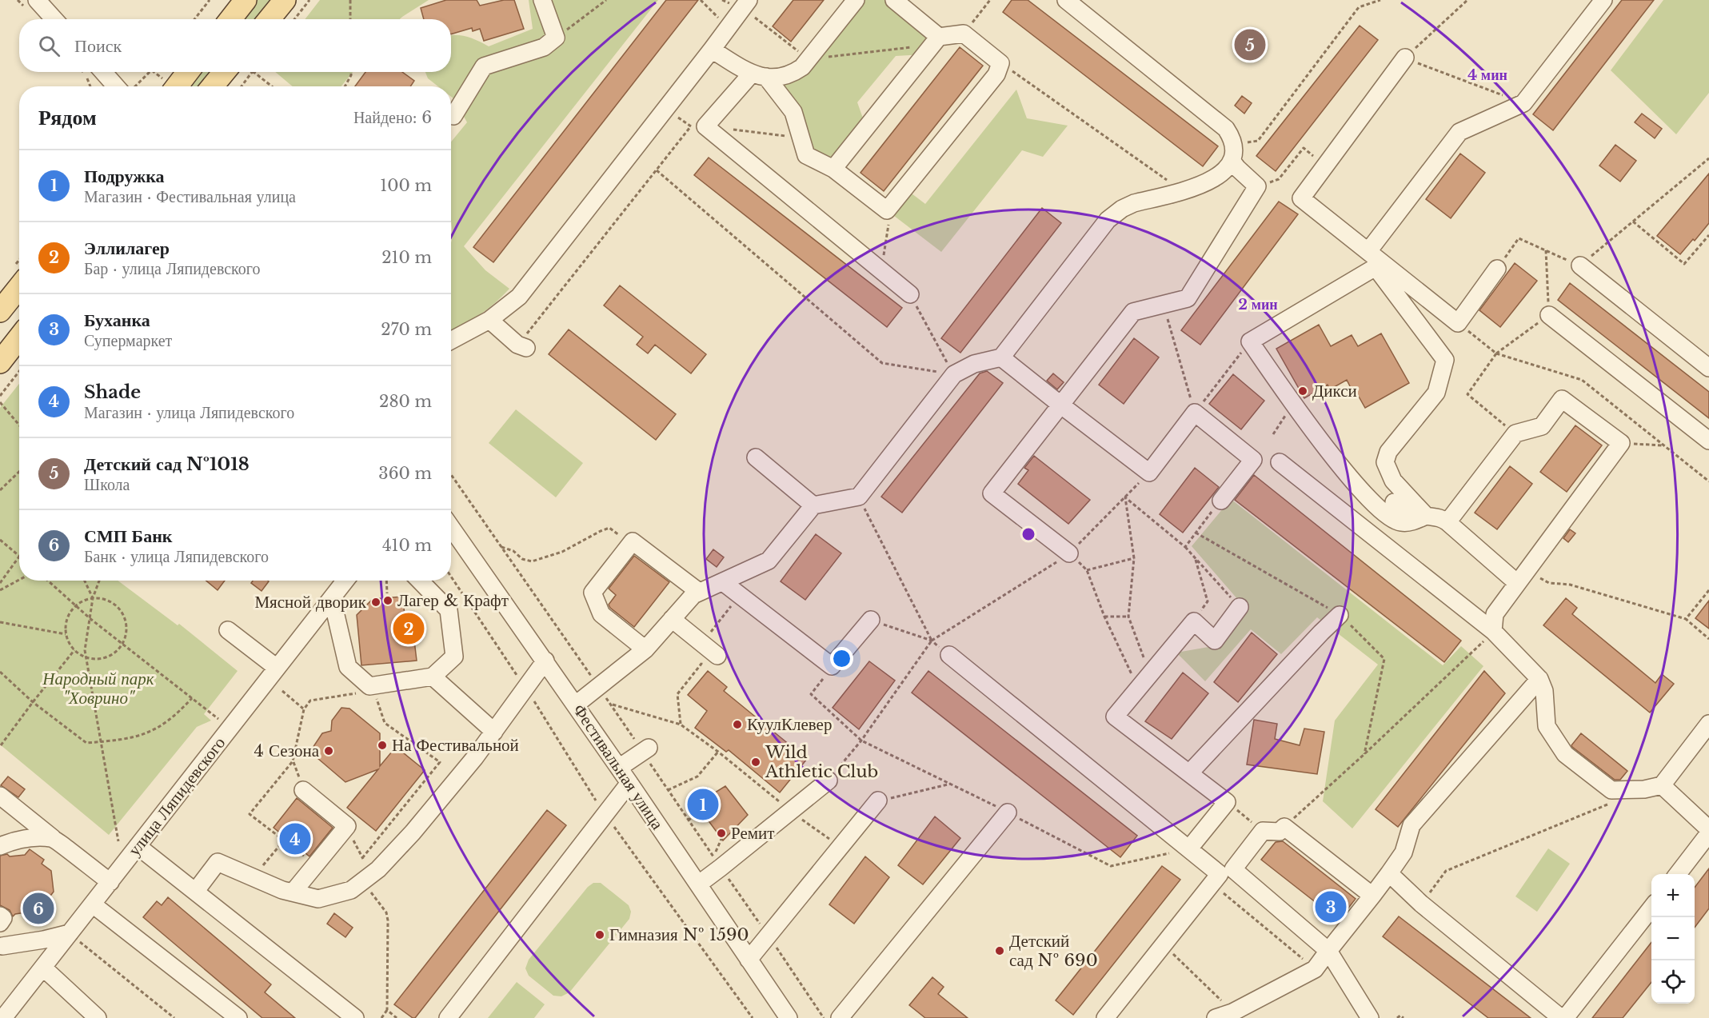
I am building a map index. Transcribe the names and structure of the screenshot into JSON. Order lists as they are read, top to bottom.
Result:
{
  "streets": {
    "street": ["Фестивальная улица", "улица Ляпидевского"]
  },
  "parks": ["Народный парк \"Ховрино\""],
  "places": [
    "Дикси",
    "Лагер & Крафт",
    "Мясной дворик",
    "КуулКлевер",
    "На Фестивальной",
    "4 Сезона",
    "Wild Athletic Club",
    "Ремит",
    "Гимназия № 1590",
    "Детский сад № 690"
  ],
  "page": {
    "search": "Поиск",
    "pins": [
      "5",
      "2",
      "1",
      "4",
      "3",
      "6"
    ],
    "heading": ["Рядом", "Найдено: 6"],
    "list": [
      {
        "mark": "1",
        "name": "Подружка",
        "note": "Магазин · Фестивальная улица",
        "value": "100 m"
      },
      {
        "mark": "2",
        "name": "Эллилагер",
        "note": "Бар · улица Ляпидевского",
        "value": "210 m"
      },
      {
        "mark": "3",
        "name": "Буханка",
        "note": "Супермаркет",
        "value": "270 m"
      },
      {
        "mark": "4",
        "name": "Shade",
        "note": "Магазин · улица Ляпидевского",
        "value": "280 m"
      },
      {
        "mark": "5",
        "name": "Детский сад №1018",
        "note": "Школа",
        "value": "360 m"
      },
      {
        "mark": "6",
        "name": "СМП Банк",
        "note": "Банк · улица Ляпидевского",
        "value": "410 m"
      }
    ],
    "map_buttons": ["+", "−"]
  },
  "rings": ["4 мин", "2 мин"]
}
